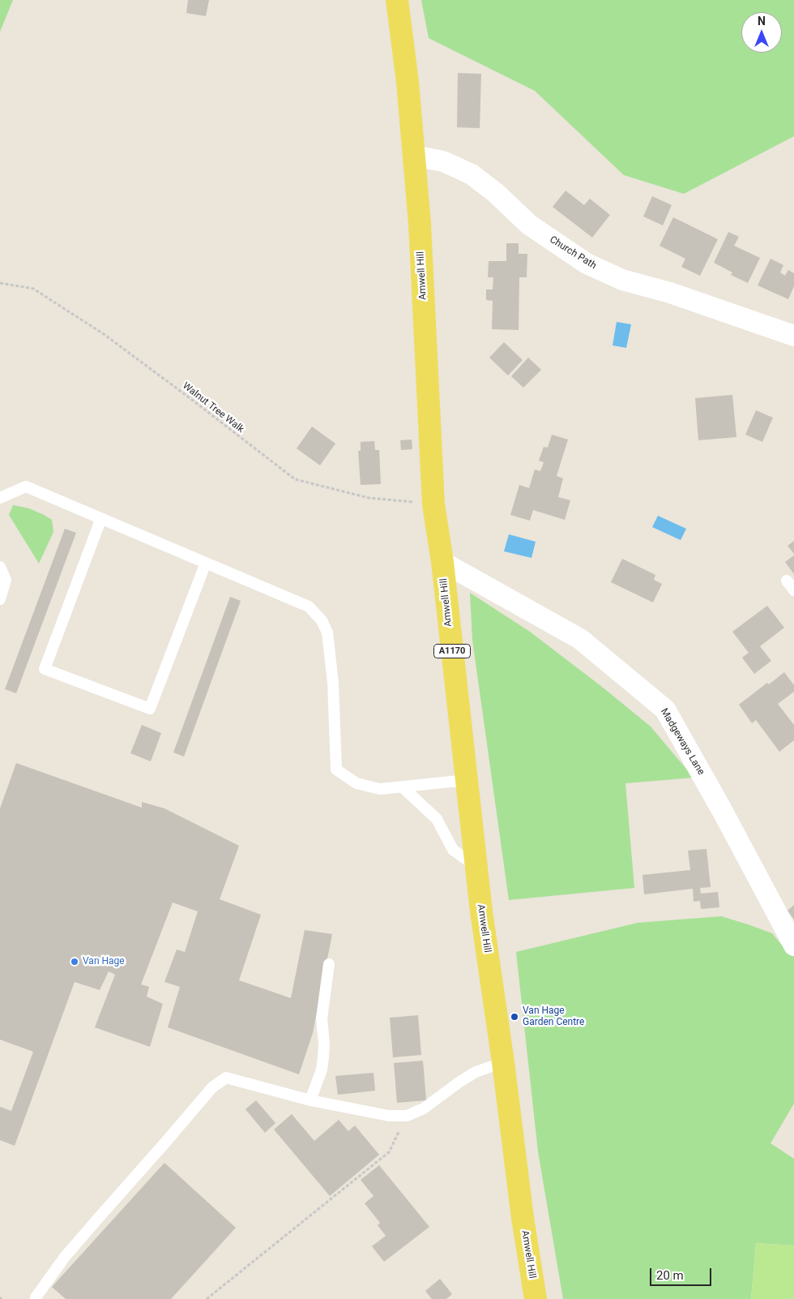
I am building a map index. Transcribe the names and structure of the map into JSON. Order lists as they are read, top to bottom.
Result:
{
  "streets": {
    "main road": ["Amwell Hill", "A1170"],
    "street": ["Church Path", "Madgeways Lane"],
    "path": ["Walnut Tree Walk"]
  },
  "crossings": [
    ["Church Path", "Amwell Hill"],
    ["Amwell Hill", "Walnut Tree Walk"],
    ["Amwell Hill", "Madgeways Lane"]
  ],
  "places": ["Van Hage", "Van Hage Garden Centre"],
  "scale_bar": "20 m",
  "north": "top"
}
